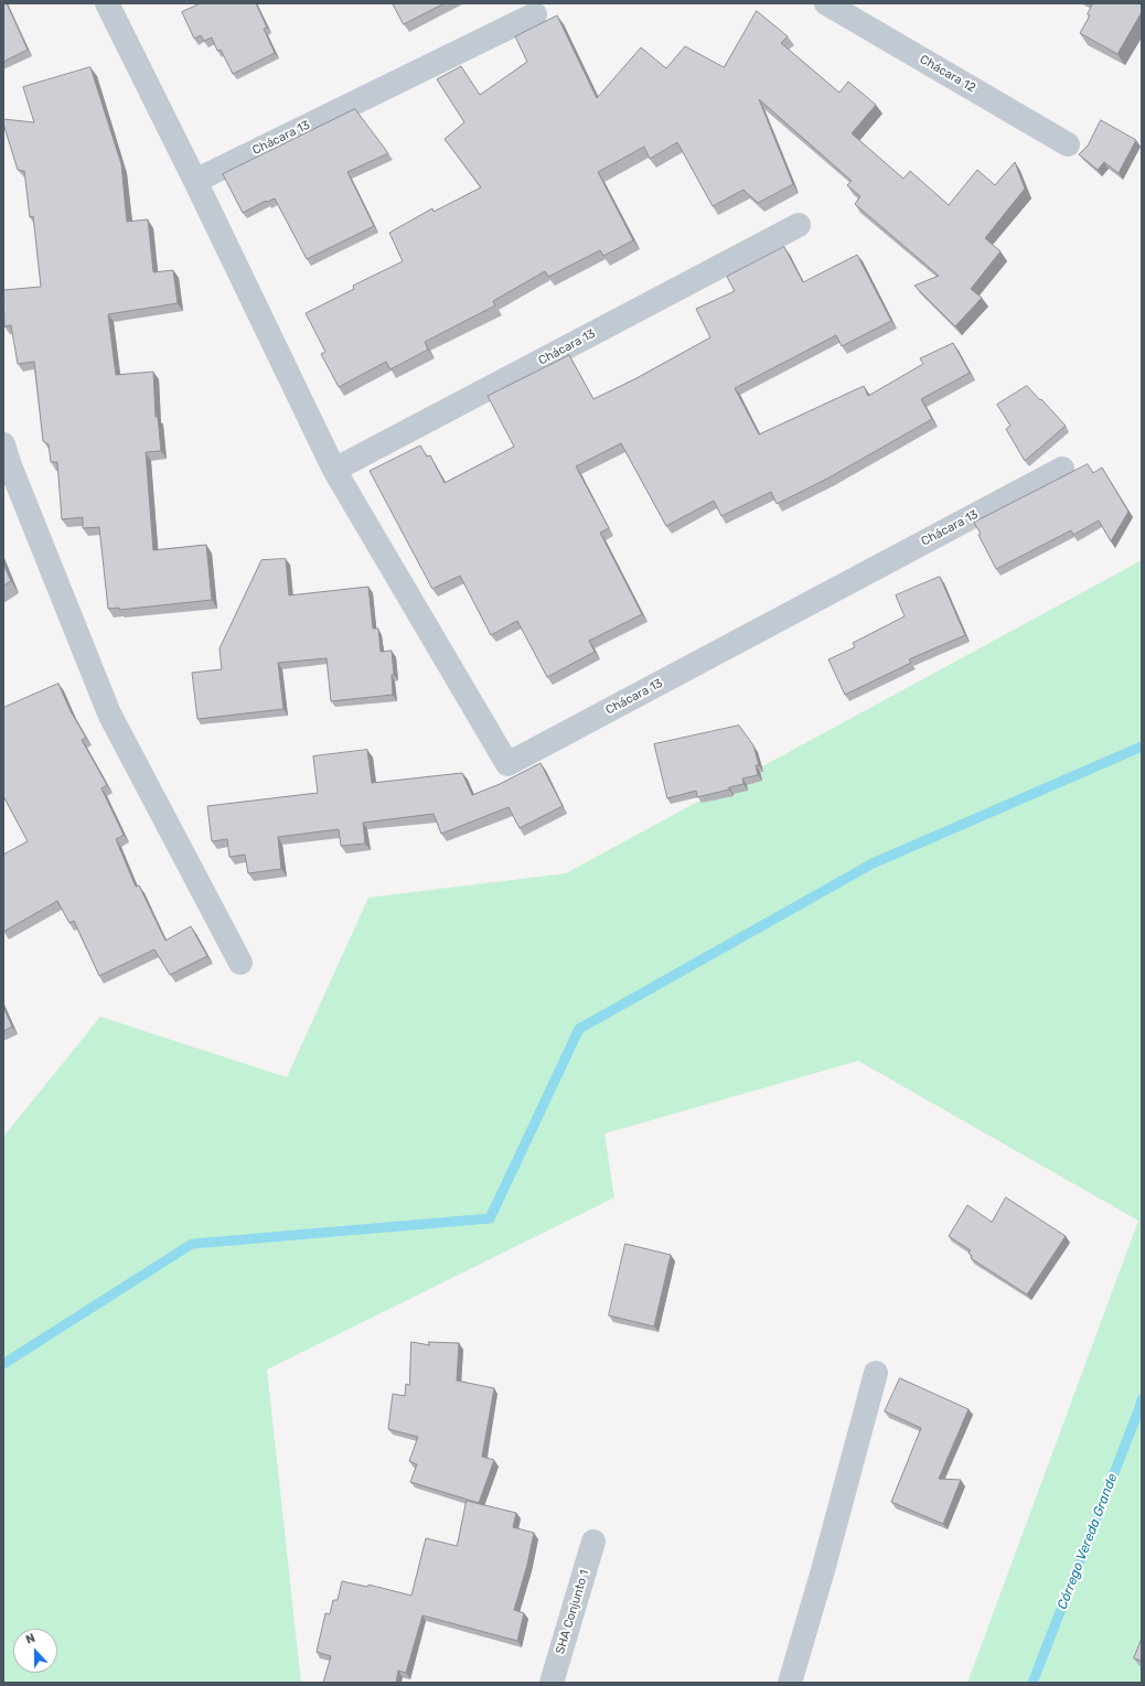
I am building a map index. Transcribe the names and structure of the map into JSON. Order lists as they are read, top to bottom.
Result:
{
  "streets": {
    "street": ["Chácara 12", "Chácara 13", "SHA Conjunto 1"]
  },
  "water": ["Córrego Vereda Grande"],
  "north": "top"
}
